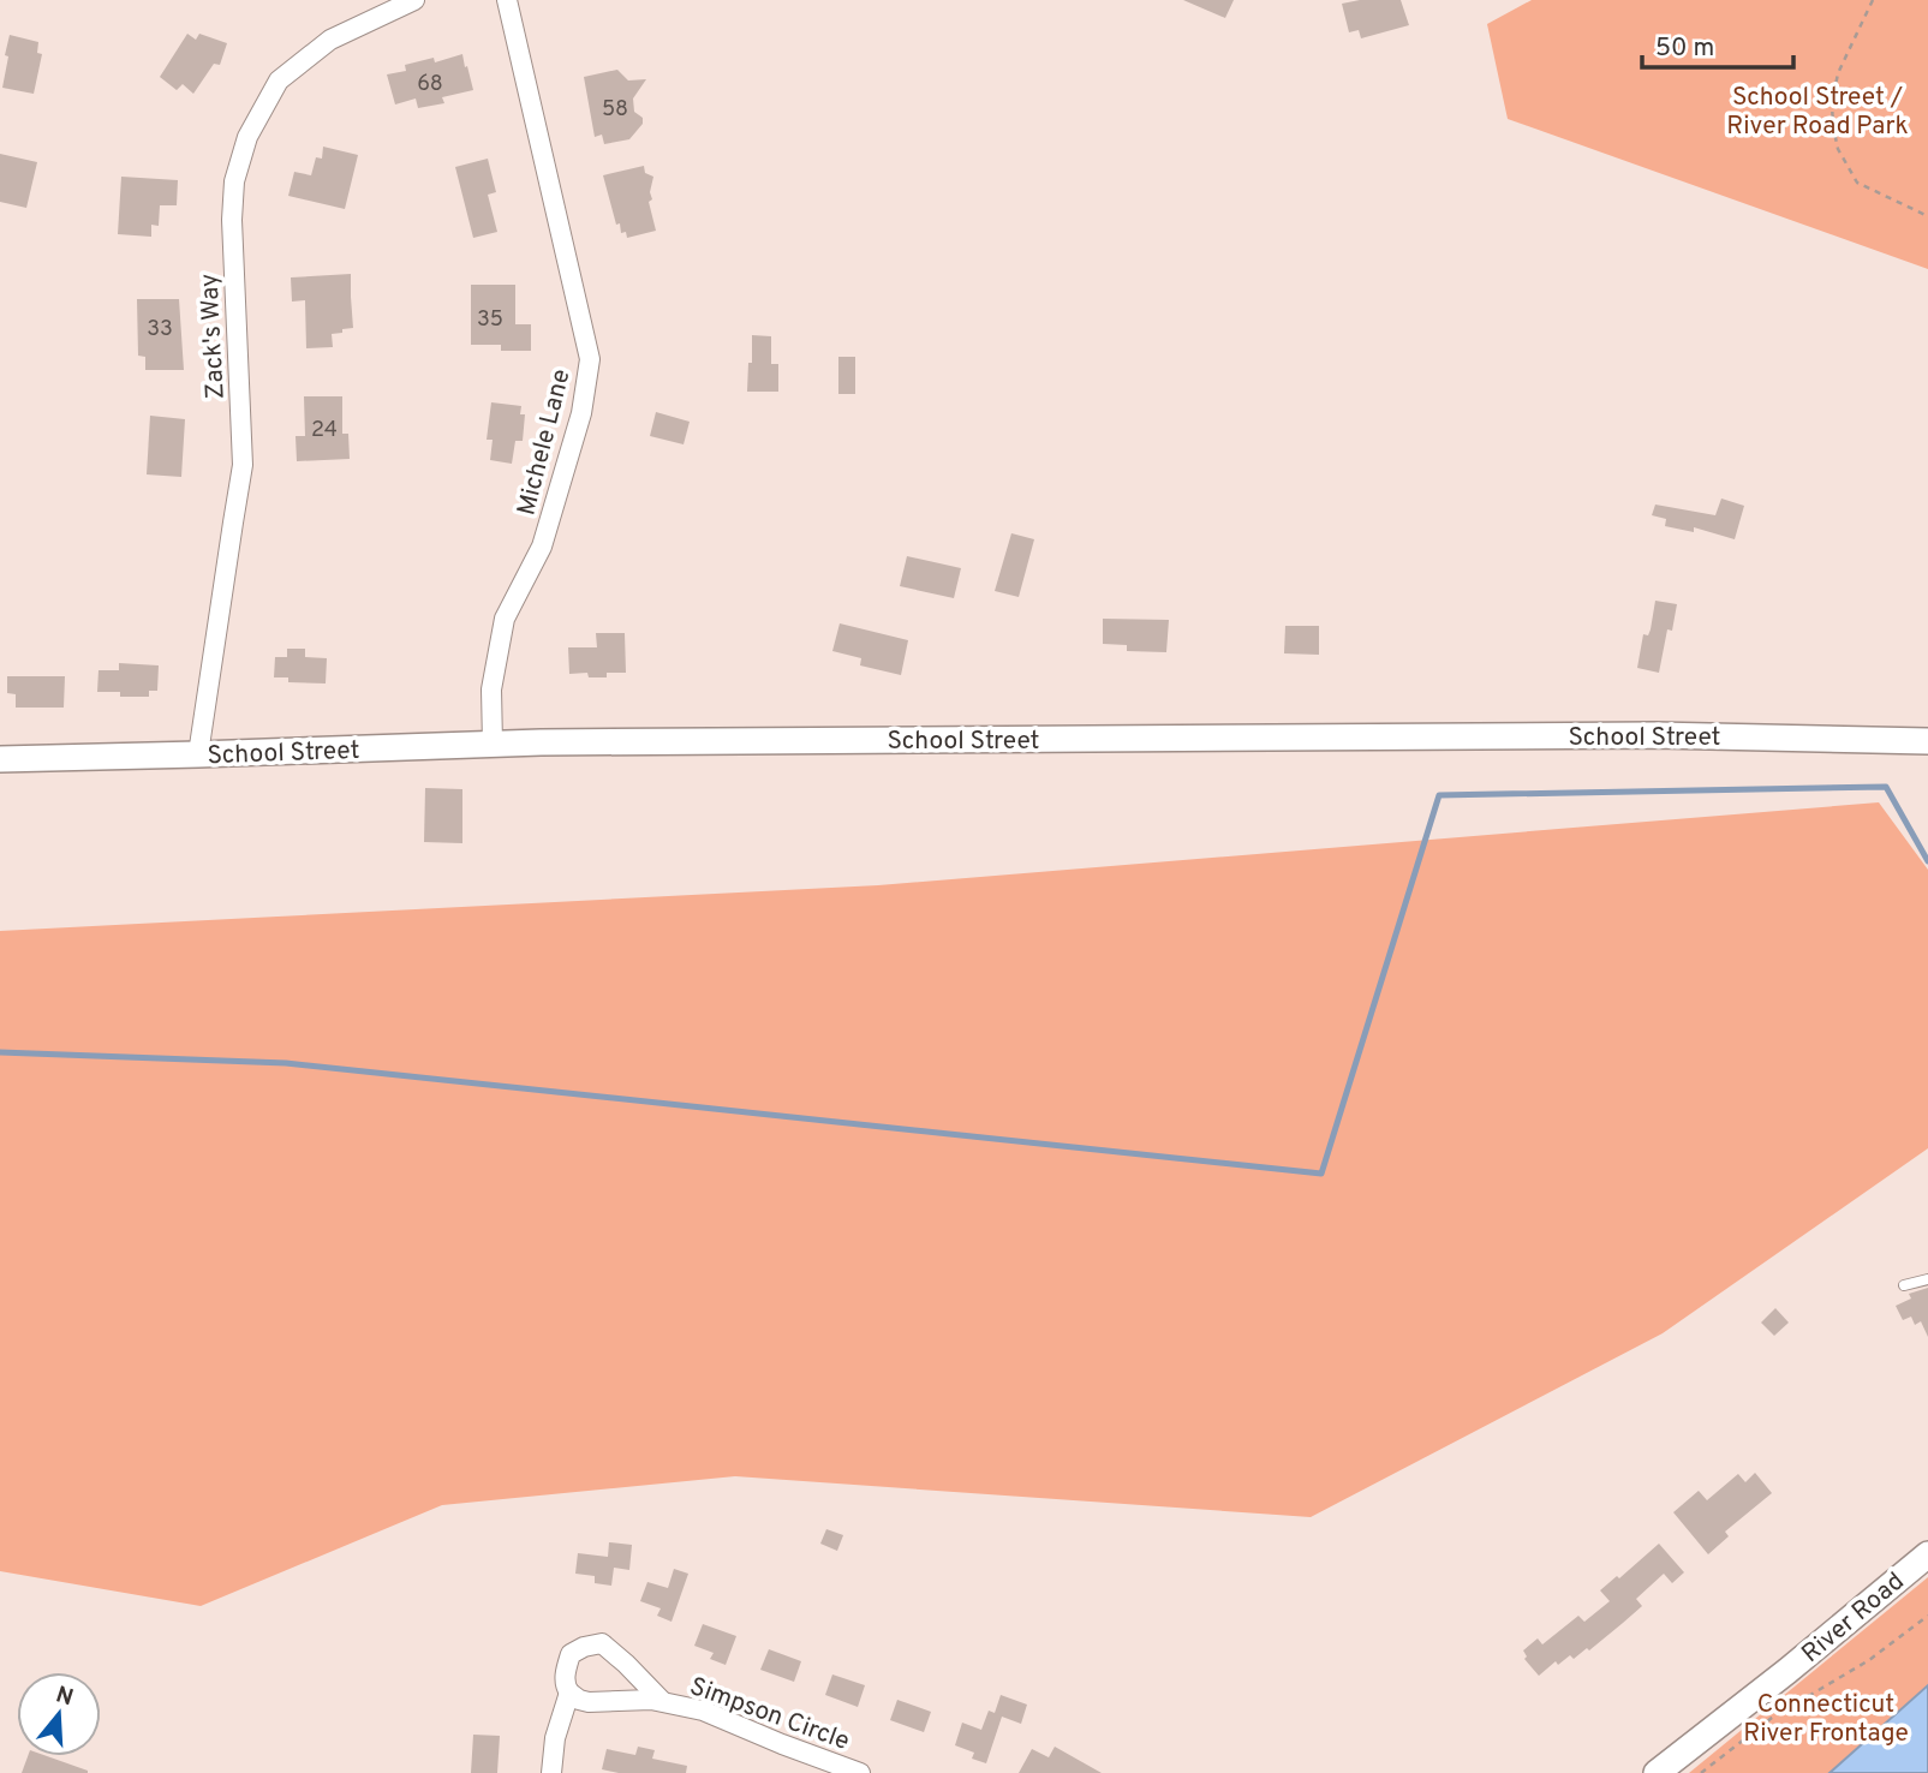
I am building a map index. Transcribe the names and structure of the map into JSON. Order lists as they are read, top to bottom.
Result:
{
  "streets": {
    "street": [
      "Zack's Way",
      "Michele Lane",
      "School Street",
      "River Road",
      "Simpson Circle"
    ]
  },
  "crossings": [
    ["Zack's Way", "School Street"],
    ["Michele Lane", "School Street"]
  ],
  "parks": ["School Street / River Road Park", "Connecticut River Frontage"],
  "house_numbers": [
    "68",
    "58",
    "35",
    "33",
    "24"
  ],
  "scale_bar": "50 m",
  "north": "top"
}
